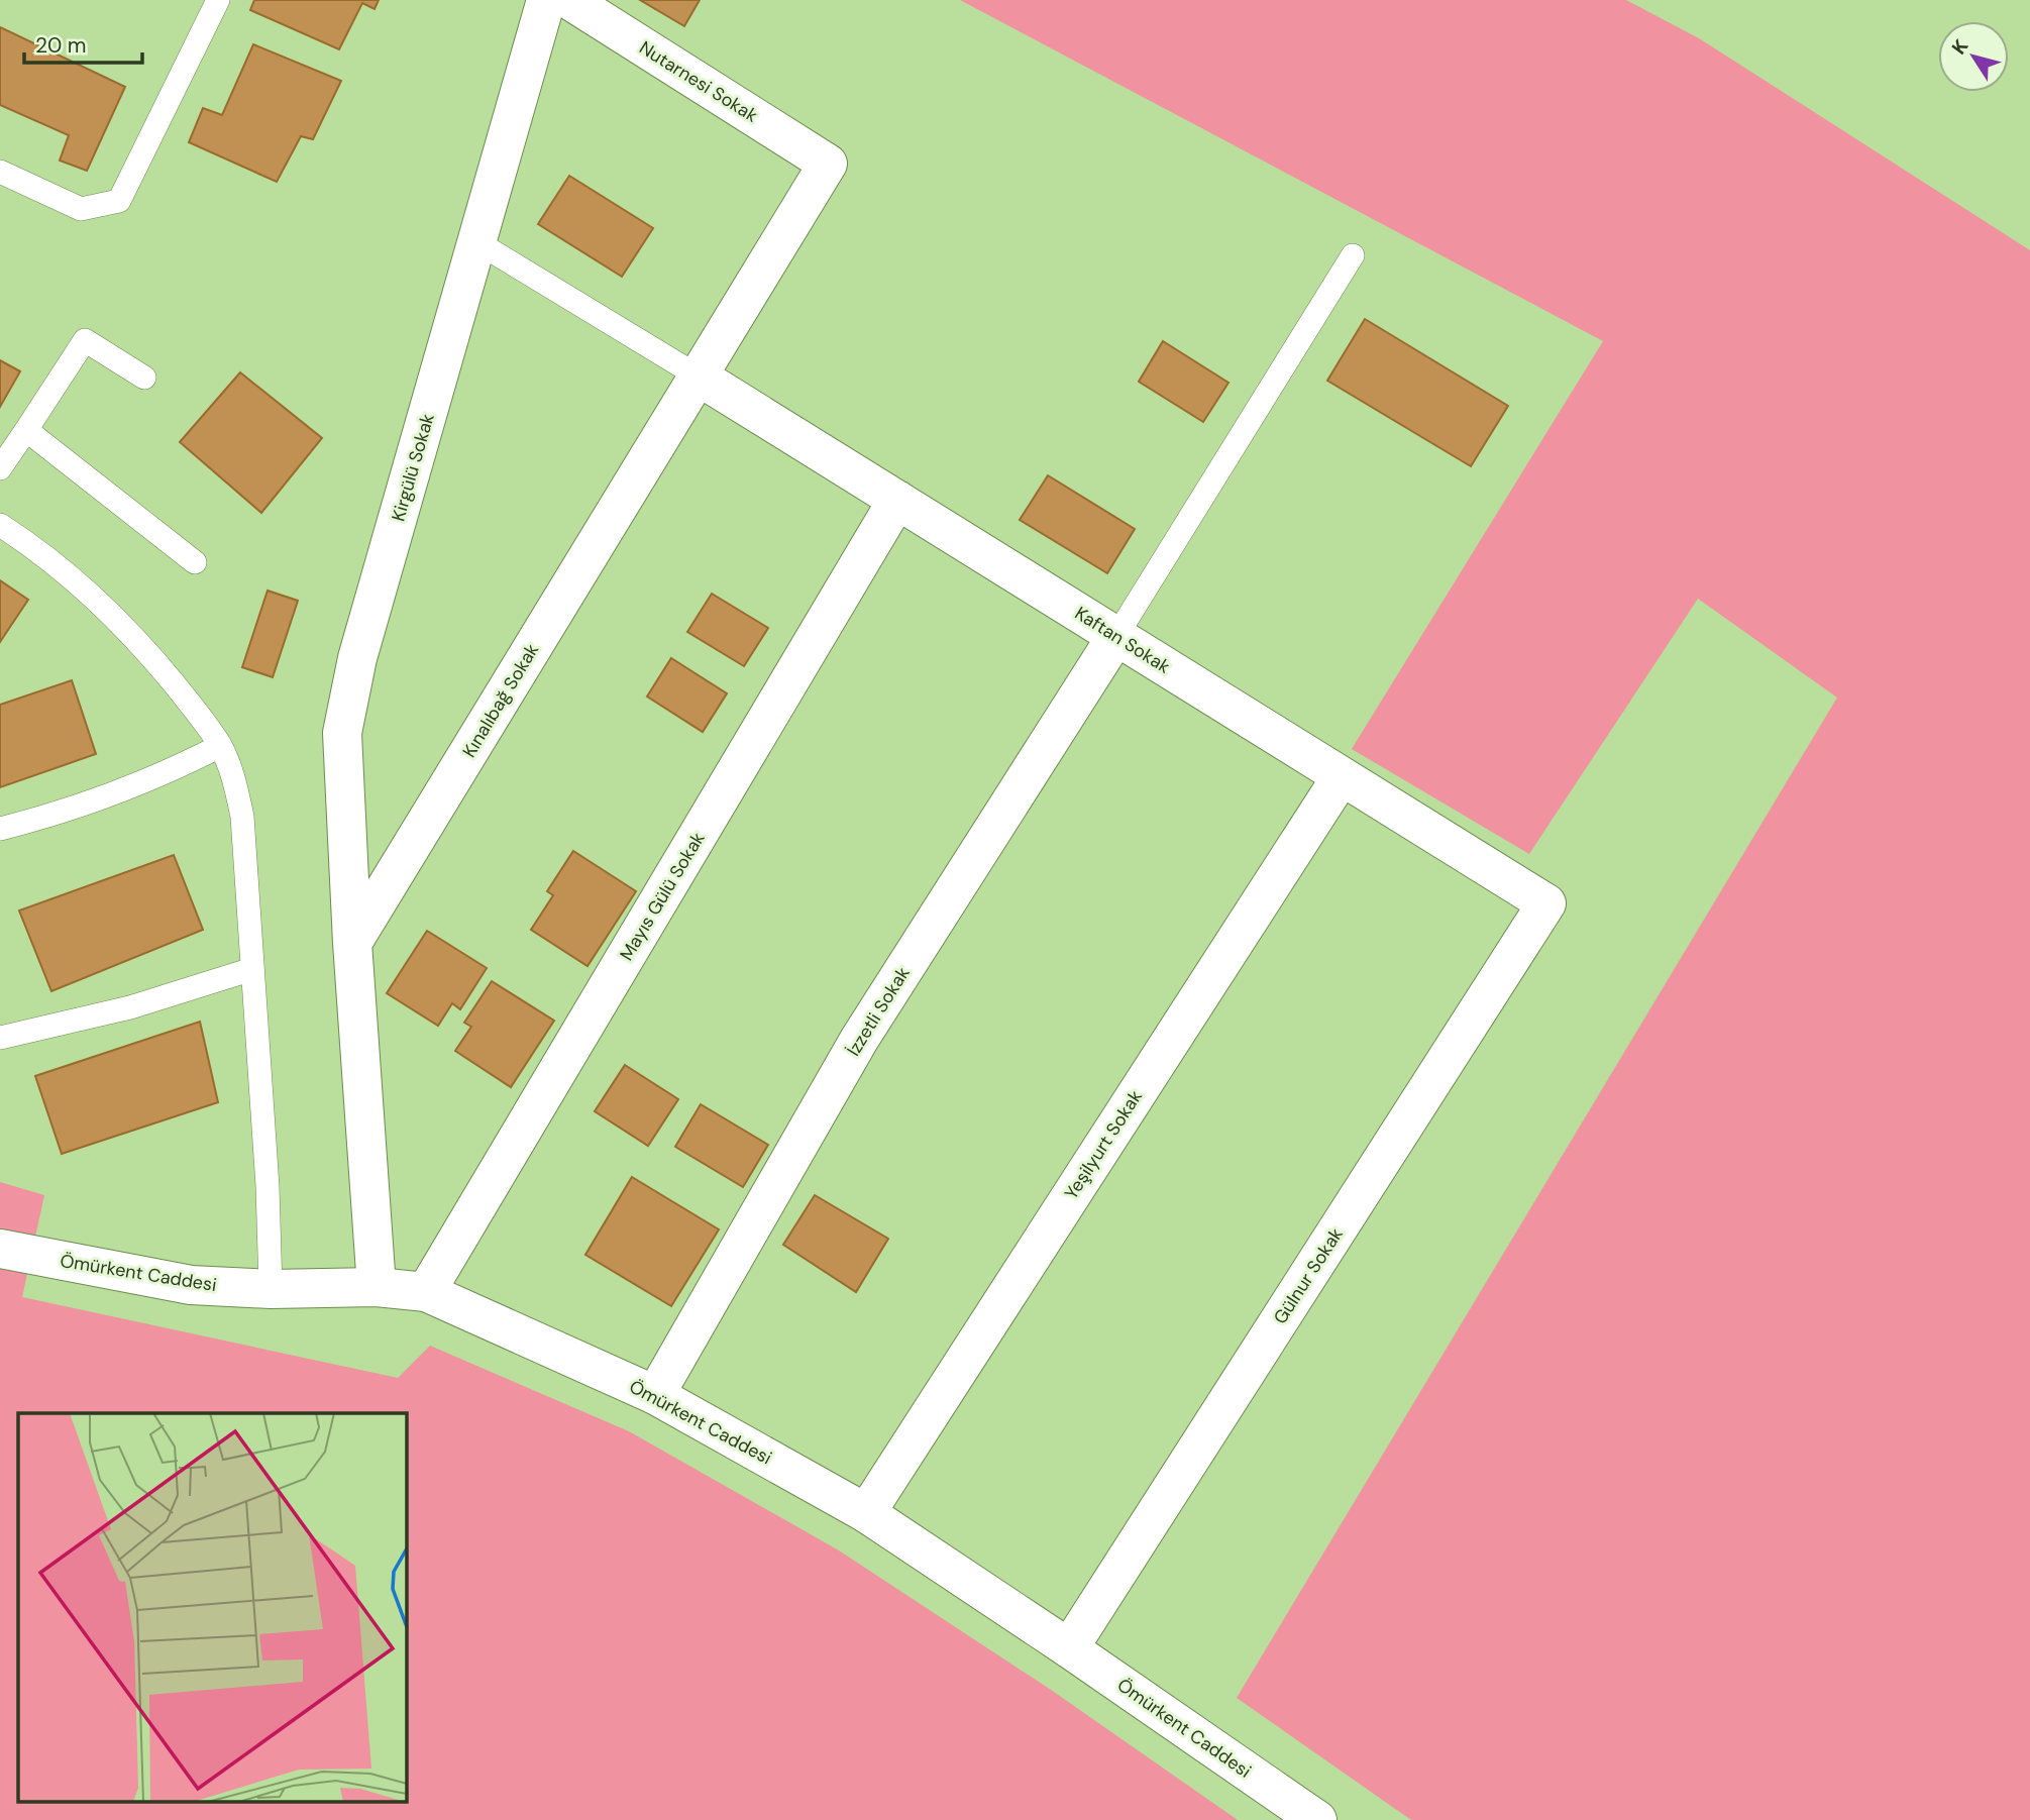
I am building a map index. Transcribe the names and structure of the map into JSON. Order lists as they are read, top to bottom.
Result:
{
  "streets": {
    "street": [
      "Nutarnesi Sokak",
      "Kirgülü Sokak",
      "Kaftan Sokak",
      "Kınalıbağ Sokak",
      "Mayıs Gülü Sokak",
      "İzzetli Sokak",
      "Yeşilyurt Sokak",
      "Ömürkent Caddesi",
      "Gülnur Sokak"
    ]
  },
  "crossings": [
    ["Nutarnesi Sokak", "Kınalıbağ Sokak"],
    ["Kirgülü Sokak", "Kınalıbağ Sokak"],
    ["Kaftan Sokak", "Kınalıbağ Sokak"],
    ["Kaftan Sokak", "Mayıs Gülü Sokak"],
    ["Kaftan Sokak", "İzzetli Sokak"],
    ["Kaftan Sokak", "Yeşilyurt Sokak"],
    ["Kaftan Sokak", "Gülnur Sokak"],
    ["Mayıs Gülü Sokak", "Ömürkent Caddesi"],
    ["İzzetli Sokak", "Ömürkent Caddesi"],
    ["Yeşilyurt Sokak", "Ömürkent Caddesi"],
    ["Ömürkent Caddesi", "Gülnur Sokak"]
  ],
  "scale_bar": "20 m",
  "north": "top left"
}
